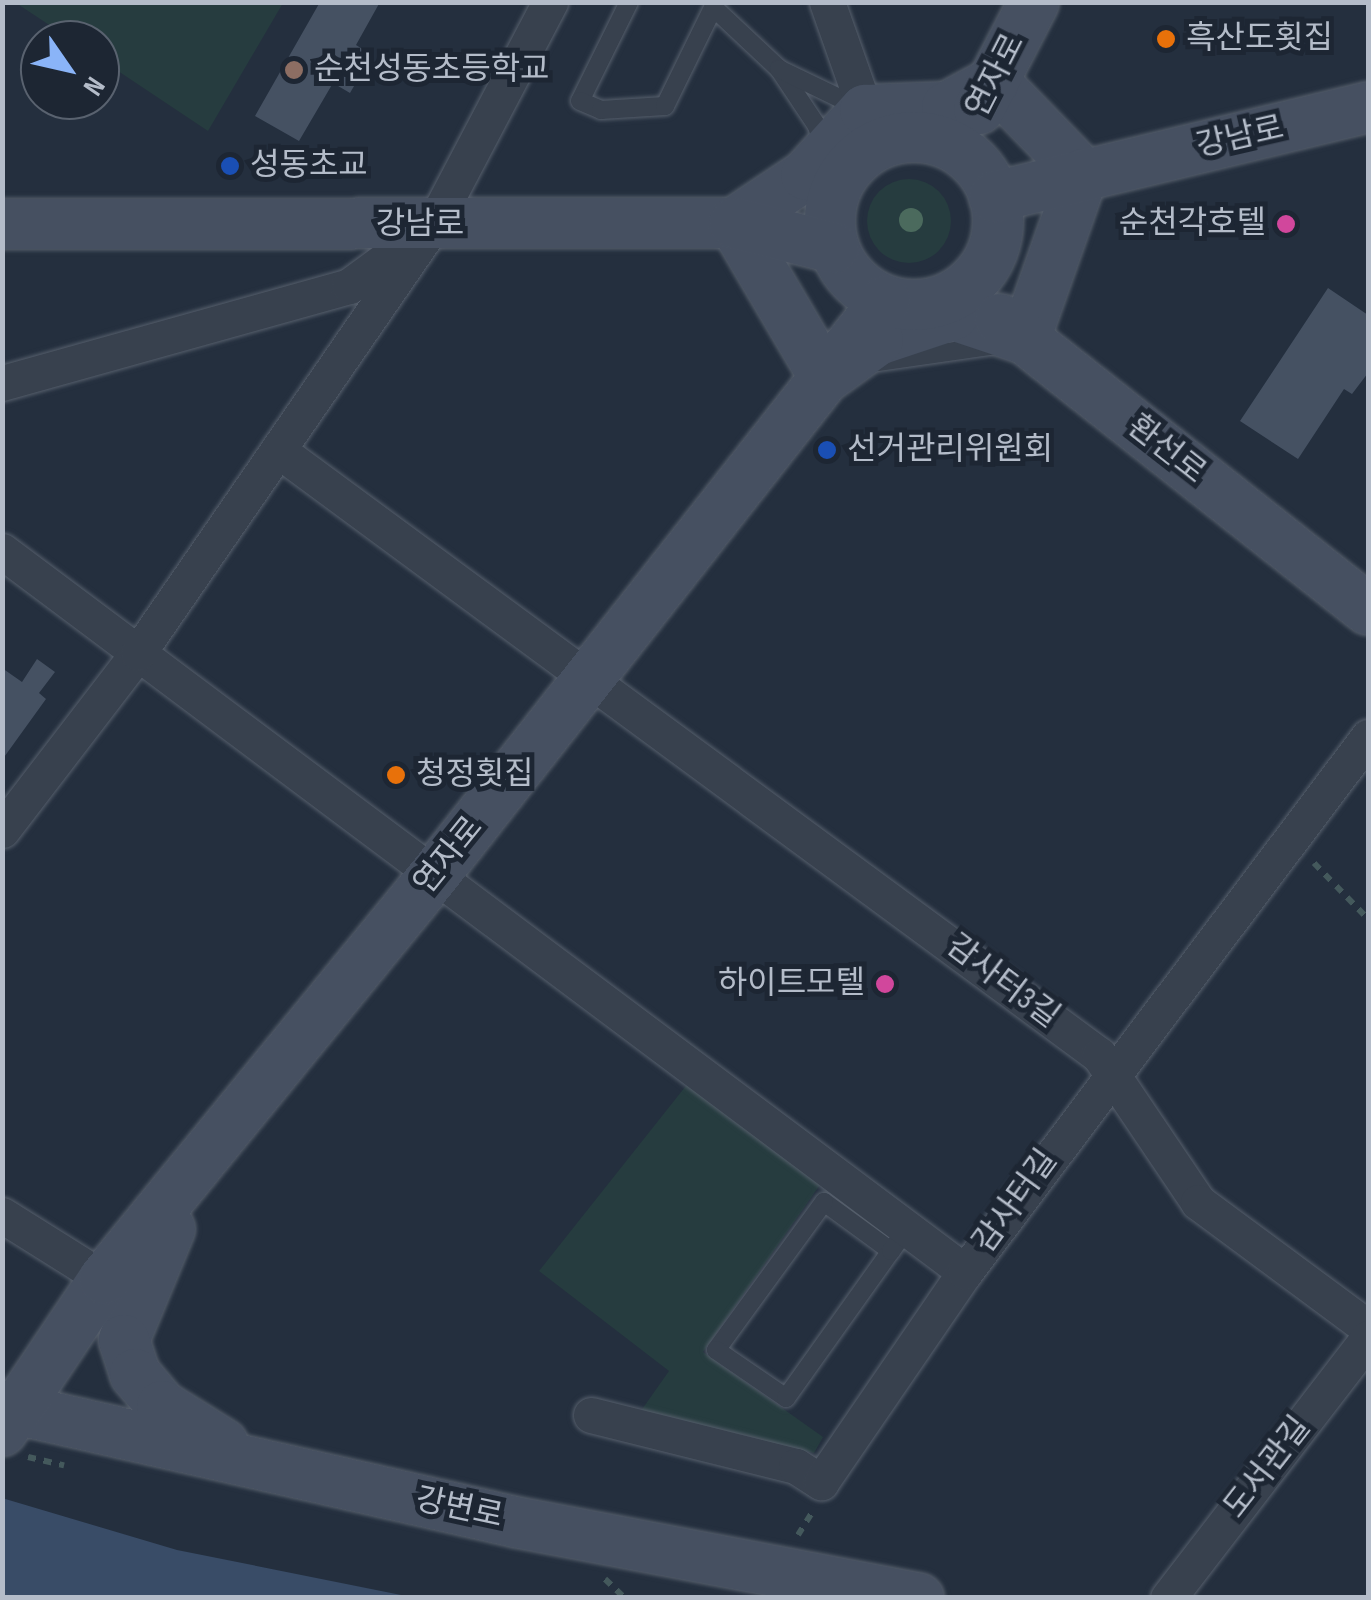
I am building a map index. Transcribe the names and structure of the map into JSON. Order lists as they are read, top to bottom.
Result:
{
  "streets": {
    "main road": [
      "연자로",
      "강남로",
      "환선로",
      "강변로"
    ],
    "street": ["감사터3길", "감사터길", "도서관길"]
  },
  "crossings": [
    ["연자로", "강남로"],
    ["연자로", "환선로"],
    ["연자로", "감사터3길"],
    ["연자로", "강변로"],
    ["강남로", "환선로"],
    ["감사터3길", "감사터길"]
  ],
  "places": [
    "흑산도횟집",
    "순천성동초등학교",
    "성동초교",
    "순천각호텔",
    "선거관리위원회",
    "청정횟집",
    "하이트모텔"
  ],
  "north": "bottom right"
}
